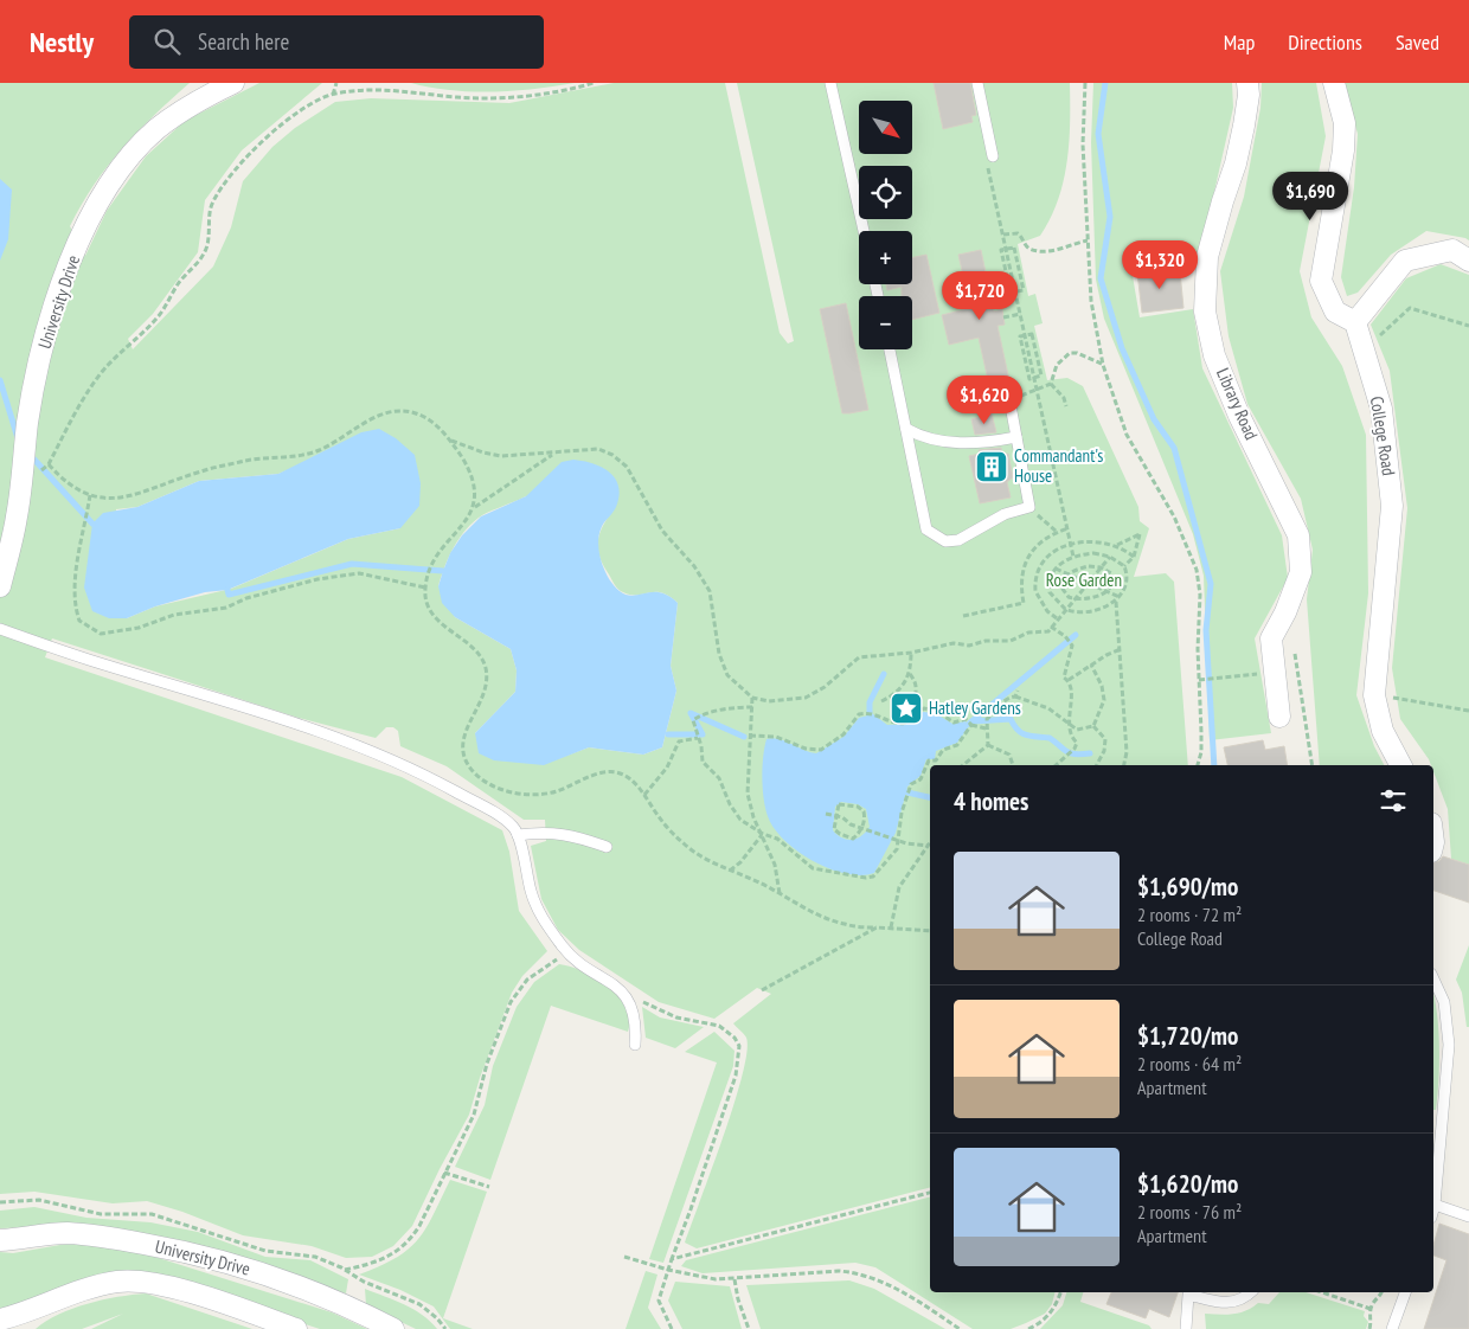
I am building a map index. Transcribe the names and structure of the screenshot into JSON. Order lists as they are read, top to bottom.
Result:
{
  "streets": {
    "street": ["University Drive", "Library Road", "College Road"]
  },
  "parks": ["Rose Garden"],
  "places": {
    "building": ["Commandant's House"],
    "place": ["Hatley Gardens"]
  },
  "north": "bottom right",
  "page": {
    "header": "Nestly",
    "search": "Search here",
    "nav": ["Map", "Directions", "Saved"],
    "map_buttons": ["+", "−"],
    "price": [
      "$1,690",
      "$1,320",
      "$1,720",
      "$1,620"
    ],
    "heading": "4 homes",
    "list": [
      {
        "name": "$1,690/mo",
        "note": "2 rooms · 72 m² · College Road"
      },
      {
        "name": "$1,720/mo",
        "note": "2 rooms · 64 m² · Apartment"
      },
      {
        "name": "$1,620/mo",
        "note": "2 rooms · 76 m² · Apartment"
      }
    ]
  }
}
